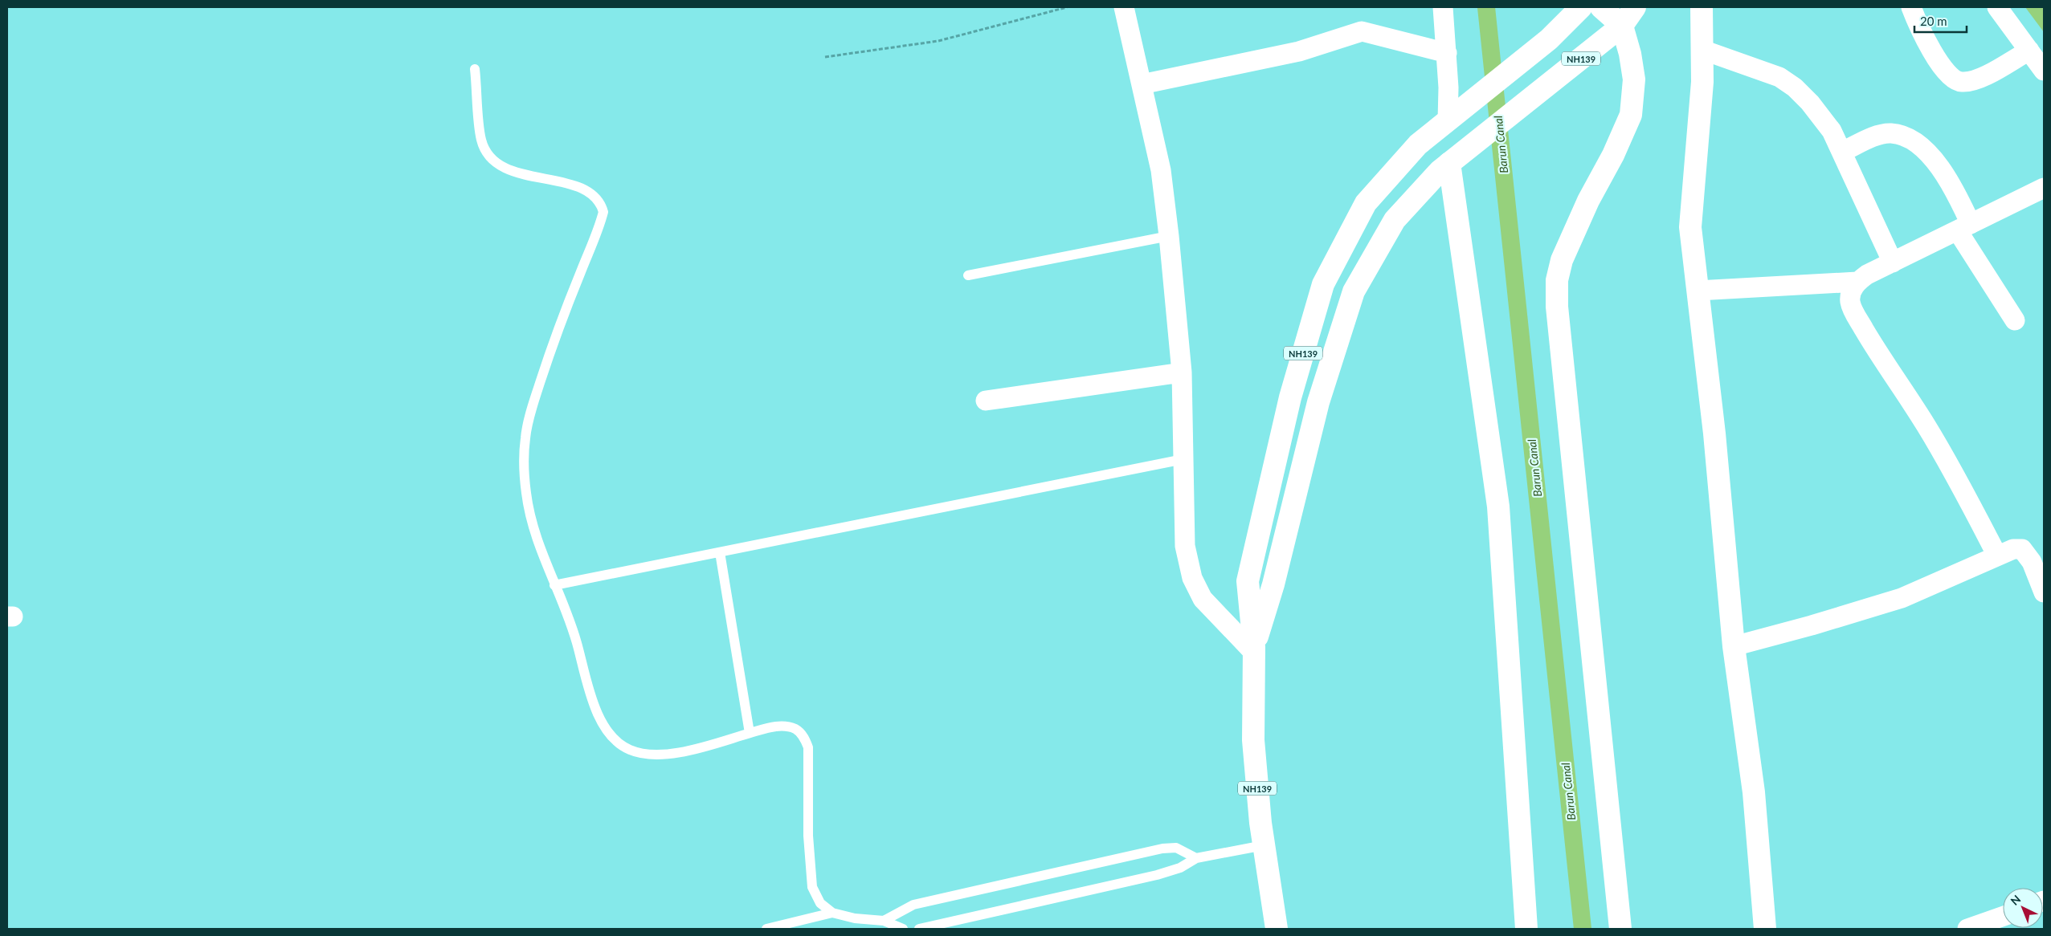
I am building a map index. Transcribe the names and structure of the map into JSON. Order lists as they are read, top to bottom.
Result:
{
  "streets": {
    "main road": ["NH139"]
  },
  "water": ["Barun Canal"],
  "scale_bar": "20 m",
  "north": "top left"
}
